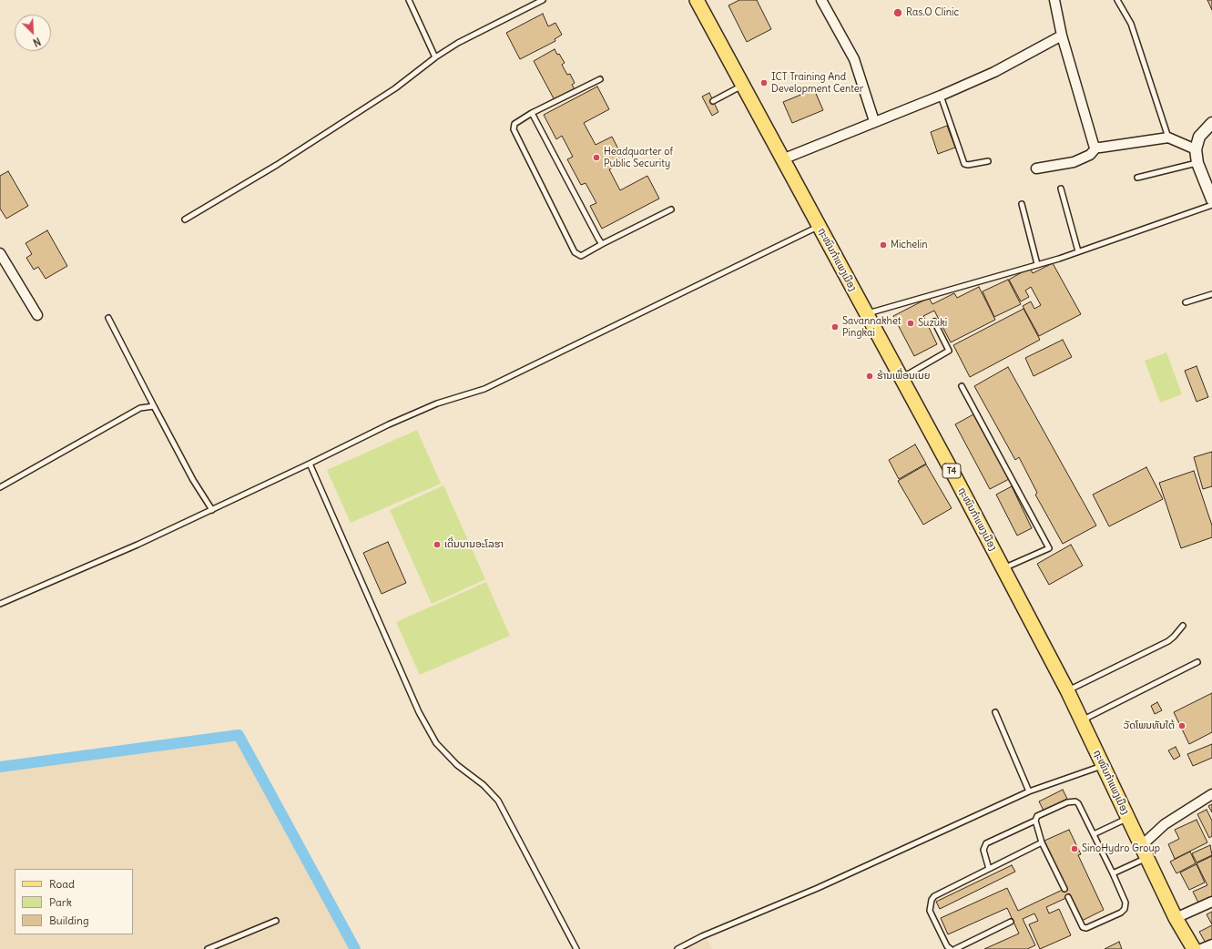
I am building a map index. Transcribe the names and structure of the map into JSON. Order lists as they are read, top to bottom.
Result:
{
  "streets": {
    "main road": ["ຖະໜົນກຳແພງເມືອງ", "T4"]
  },
  "places": [
    "Ras.O Clinic",
    "ICT Training And Development Center",
    "Headquarter of Public Security",
    "Michelin",
    "Suzuki",
    "Savannakhet Pingkai",
    "ຮ້ານເພື່ອນເບຍ",
    "ເດີ່ນບານອະໂລຮາ",
    "ວັດໂພນທັນໃຕ້",
    "SinoHydro Group"
  ],
  "legend": ["Road", "Park", "Building"],
  "north": "bottom right"
}
